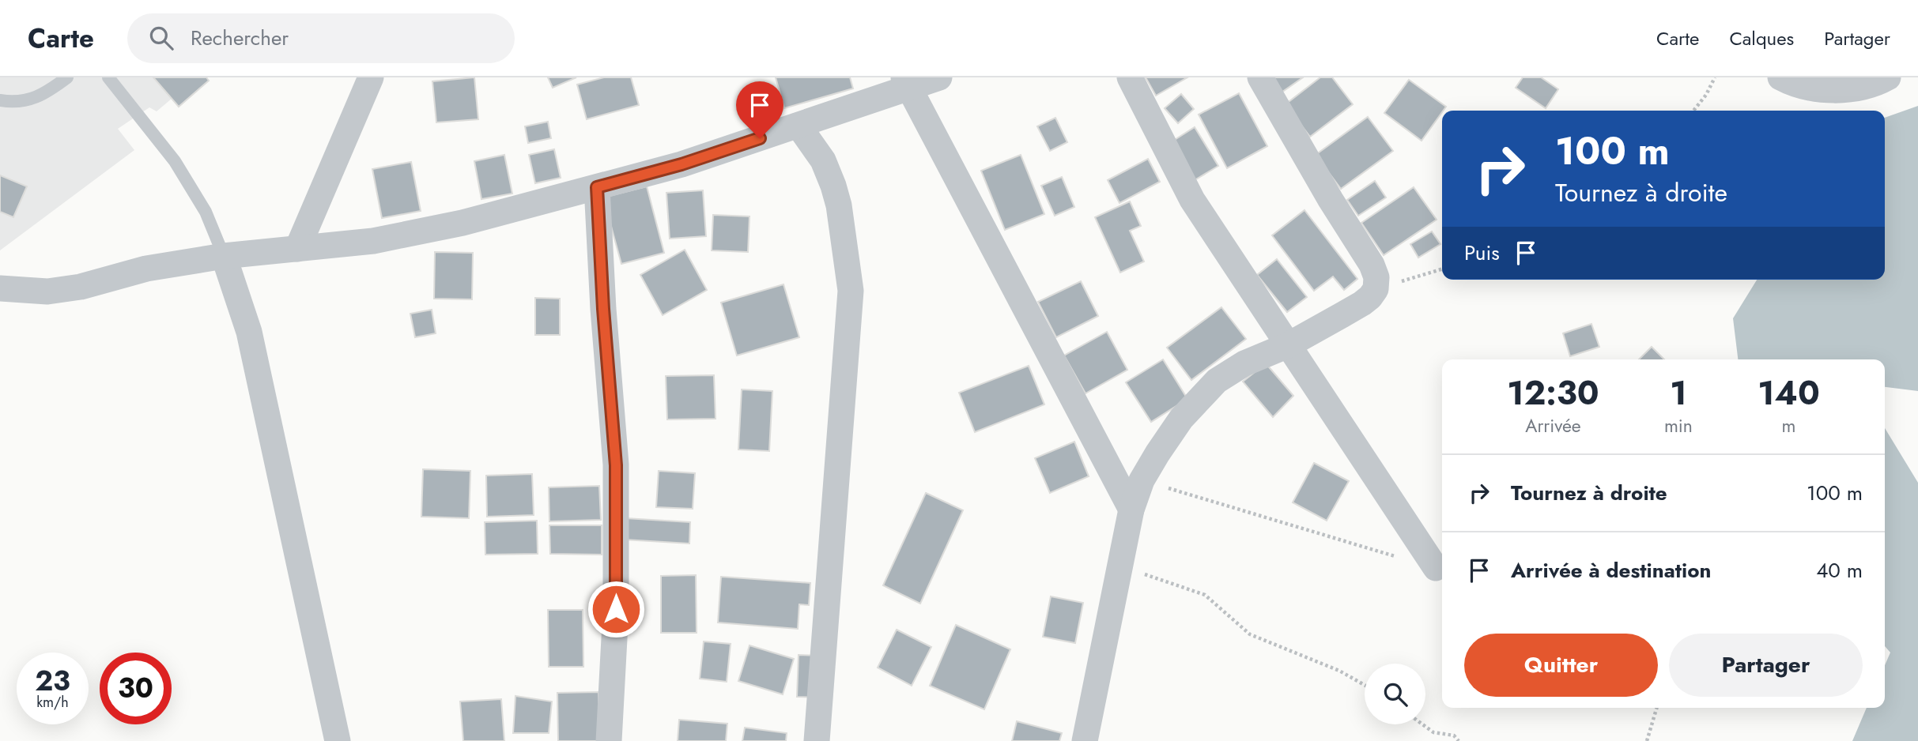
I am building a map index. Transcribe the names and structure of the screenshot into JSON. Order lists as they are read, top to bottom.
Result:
{
  "page": {
    "header": "Carte",
    "search": "Rechercher",
    "nav": ["Carte", "Calques", "Partager"],
    "turn": ["100 m", "Tournez à droite"],
    "then": "Puis",
    "eta": [
      "12:30",
      "Arrivée",
      "1",
      "min",
      "140",
      "m"
    ],
    "list": [
      {
        "name": "Tournez à droite",
        "value": "100 m"
      },
      {
        "name": "Arrivée à destination",
        "value": "40 m"
      }
    ],
    "buttons": ["Quitter", "Partager"],
    "speed": "23 km/h",
    "limit": "30"
  }
}
